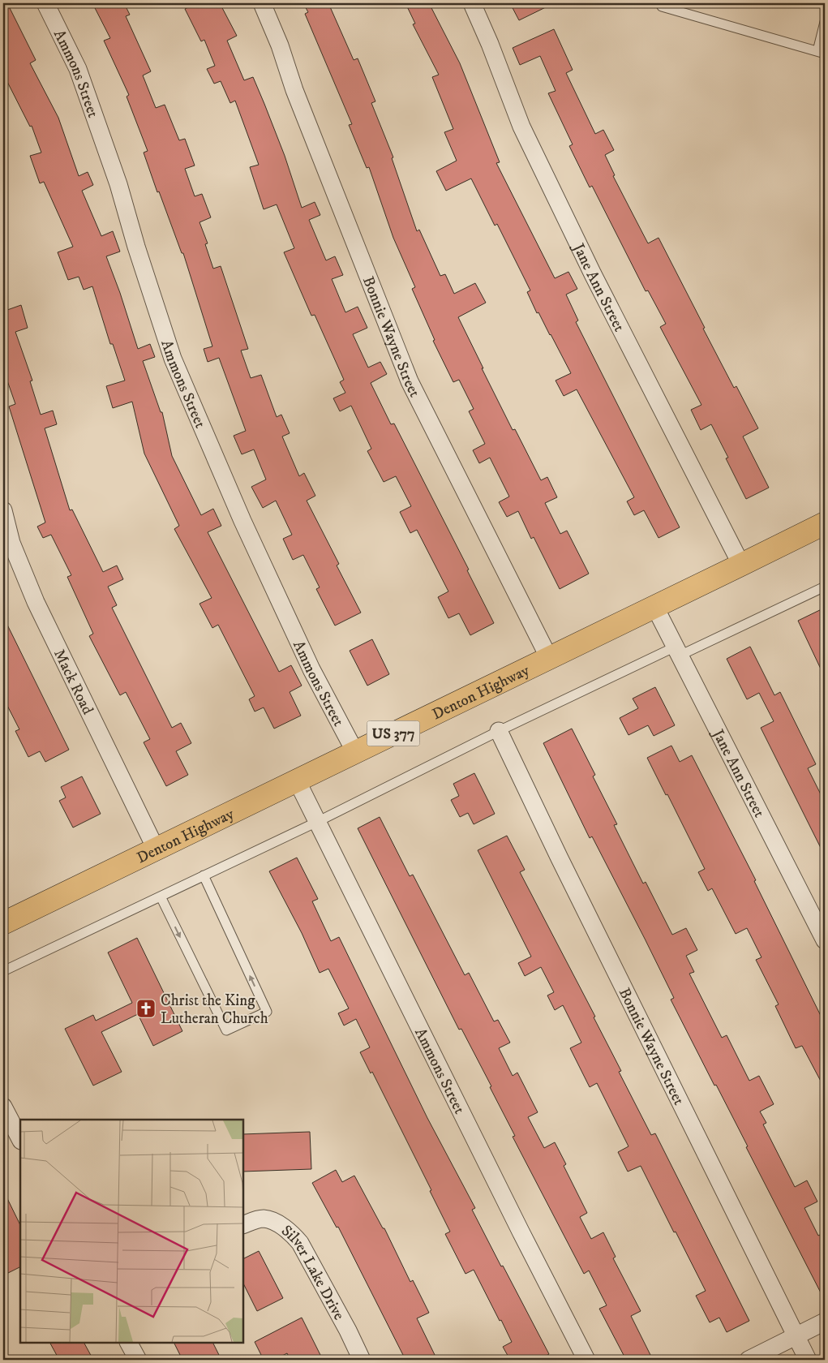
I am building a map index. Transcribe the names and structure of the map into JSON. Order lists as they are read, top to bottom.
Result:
{
  "streets": {
    "main road": ["Denton Highway", "US 377"],
    "street": [
      "Ammons Street",
      "Jane Ann Street",
      "Bonnie Wayne Street",
      "Mack Road",
      "Silver Lake Drive"
    ]
  },
  "crossings": [
    ["Ammons Street", "Denton Highway"],
    ["Jane Ann Street", "Denton Highway"],
    ["Bonnie Wayne Street", "Denton Highway"],
    ["Mack Road", "Denton Highway"]
  ],
  "places": {
    "church": ["Christ the King Lutheran Church"]
  }
}
